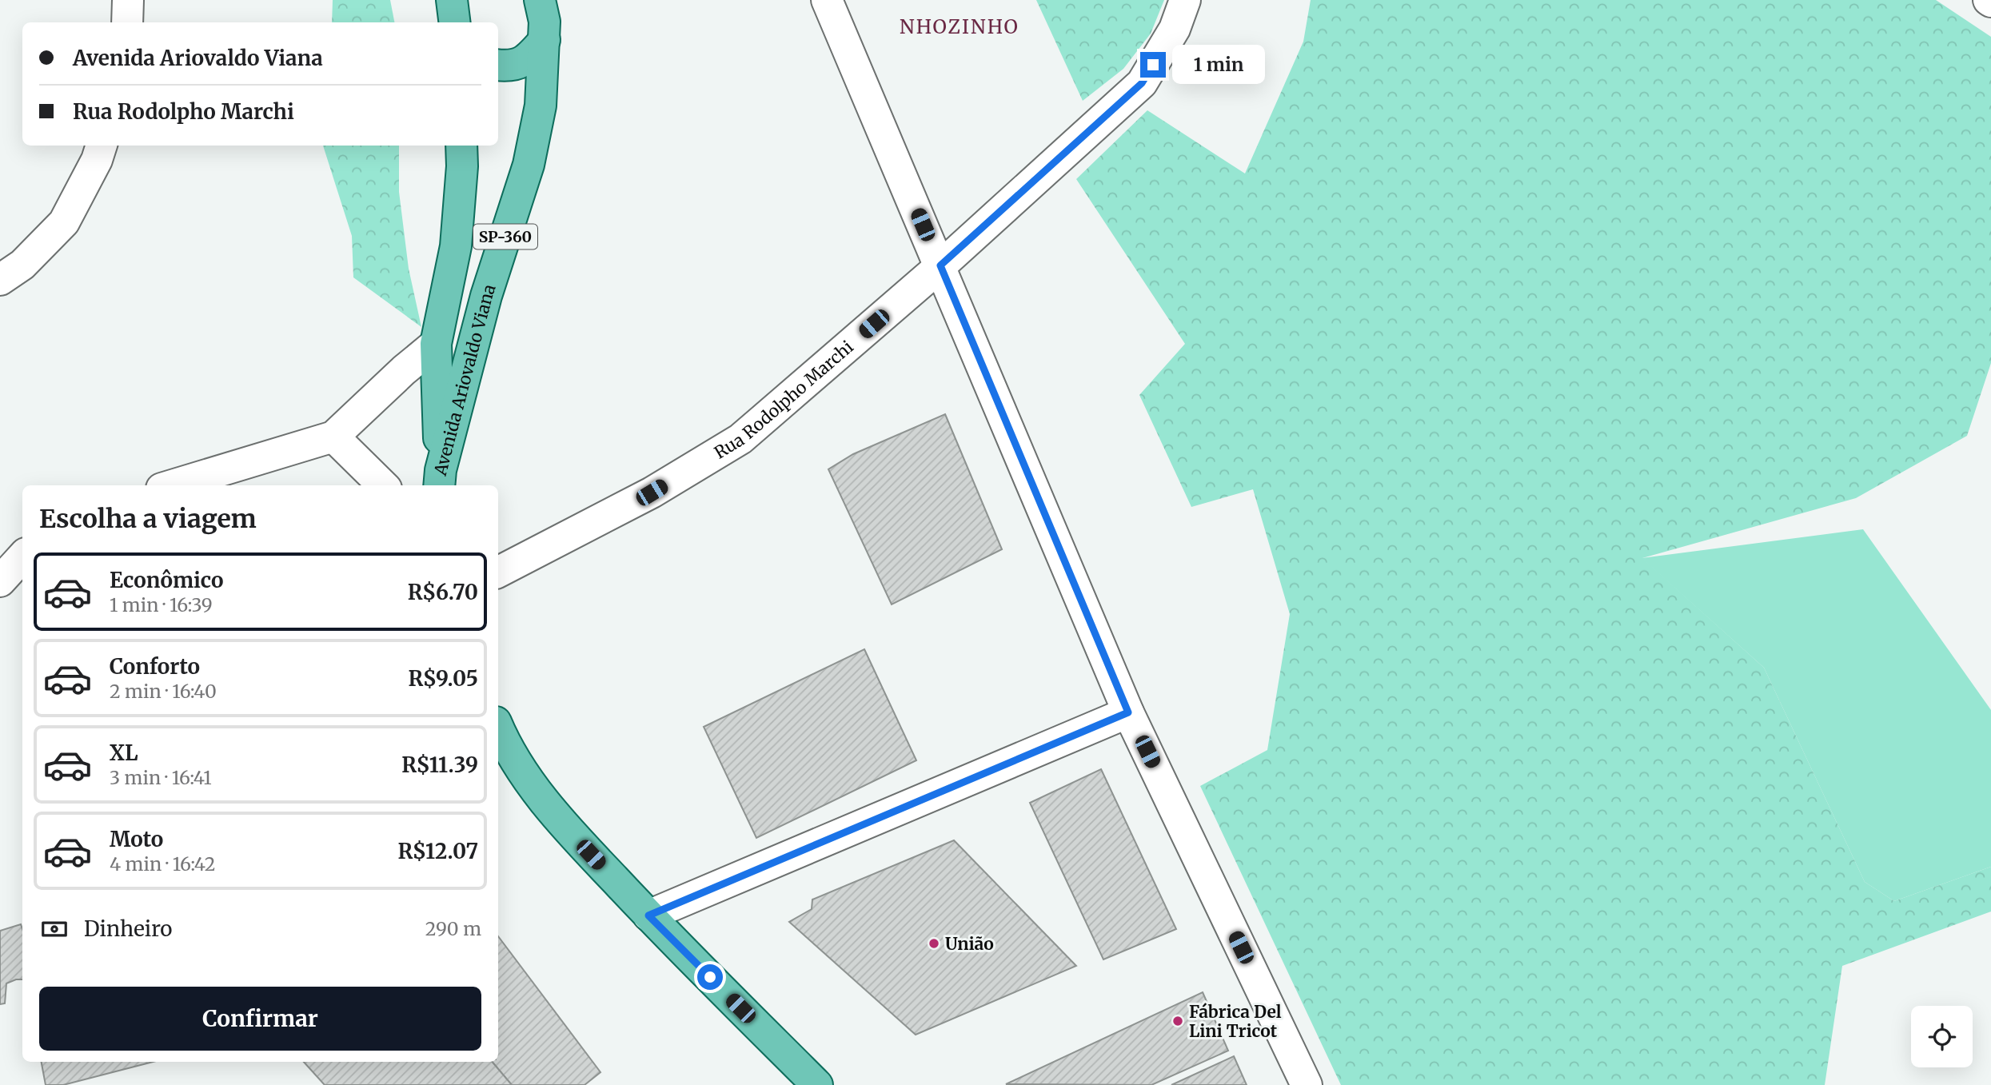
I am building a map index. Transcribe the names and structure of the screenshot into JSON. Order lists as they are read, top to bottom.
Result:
{
  "streets": {
    "main road": ["SP-360", "Avenida Ariovaldo Viana"],
    "street": ["Rua Rodolpho Marchi"]
  },
  "districts": ["NHOZINHO"],
  "places": ["União", "Fábrica Del Lini Tricot"],
  "page": {
    "banner": ["Avenida Ariovaldo Viana", "Rua Rodolpho Marchi"],
    "bubble": "1 min",
    "heading": "Escolha a viagem",
    "list": [
      {
        "name": "Econômico",
        "note": "1 min · 16:39",
        "value": "R$6.70"
      },
      {
        "name": "Conforto",
        "note": "2 min · 16:40",
        "value": "R$9.05"
      },
      {
        "name": "XL",
        "note": "3 min · 16:41",
        "value": "R$11.39"
      },
      {
        "name": "Moto",
        "note": "4 min · 16:42",
        "value": "R$12.07"
      }
    ],
    "pay": ["Dinheiro", "290 m"],
    "buttons": "Confirmar"
  }
}
